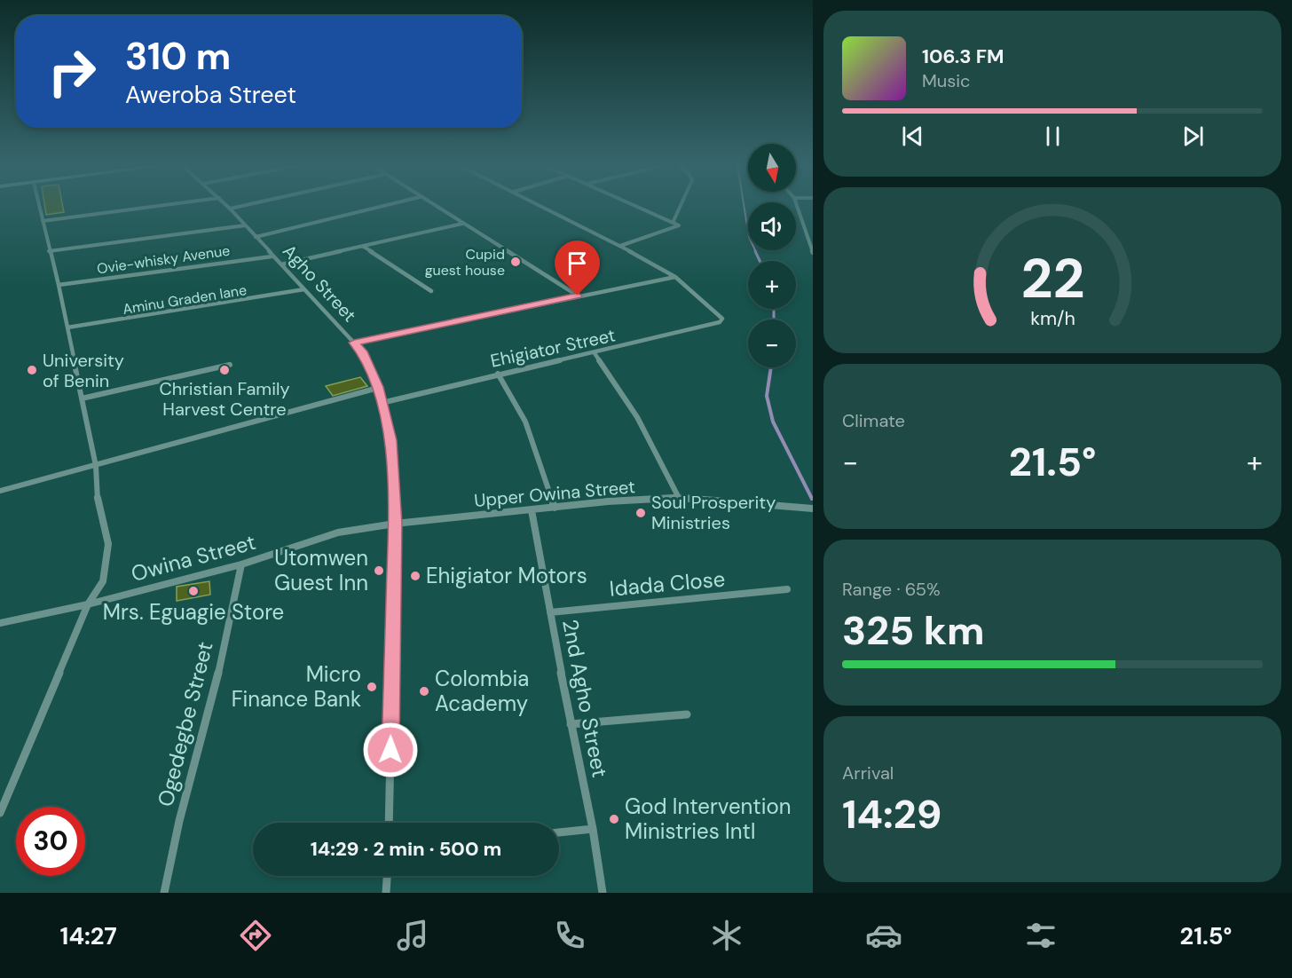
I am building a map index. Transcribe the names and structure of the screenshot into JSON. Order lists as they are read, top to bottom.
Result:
{
  "streets": {
    "street": [
      "Ovie-whisky Avenue",
      "Agho Street",
      "Aminu Graden lane",
      "Ehigiator Street",
      "Upper Owina Street",
      "Owina Street",
      "Idada Close",
      "2nd Agho Street",
      "Ogedegbe Street"
    ]
  },
  "crossings": [
    ["Ovie-whisky Avenue", "Agho Street"],
    ["Agho Street", "Aminu Graden lane"],
    ["Agho Street", "Ehigiator Street"],
    ["Agho Street", "Upper Owina Street"],
    ["Agho Street", "Owina Street"],
    ["Upper Owina Street", "Owina Street"],
    ["Upper Owina Street", "2nd Agho Street"],
    ["Owina Street", "Ogedegbe Street"],
    ["Idada Close", "2nd Agho Street"]
  ],
  "places": [
    "Cupid guest house",
    "University of Benin",
    "Christian Family Harvest Centre",
    "Soul Prosperity Ministries",
    "Utomwen Guest Inn",
    "Ehigiator Motors",
    "Mrs. Eguagie Store",
    "Micro Finance Bank",
    "Colombia Academy",
    "God Intervention Ministries Intl"
  ],
  "north": "bottom",
  "page": {
    "turn": ["310 m", "Aweroba Street"],
    "song": ["106.3 FM", "Music"],
    "map_buttons": ["+", "−"],
    "tile": [
      "Climate",
      ["Range · 65%", "325 km"],
      ["Arrival", "14:29"]
    ],
    "heat": ["−", "21.5°", "+"],
    "limit": "30",
    "trip": "14:29 · 2 min · 500 m",
    "tabs": ["14:27", "21.5°"],
    "gauge": ["22", "km/h"]
  }
}
